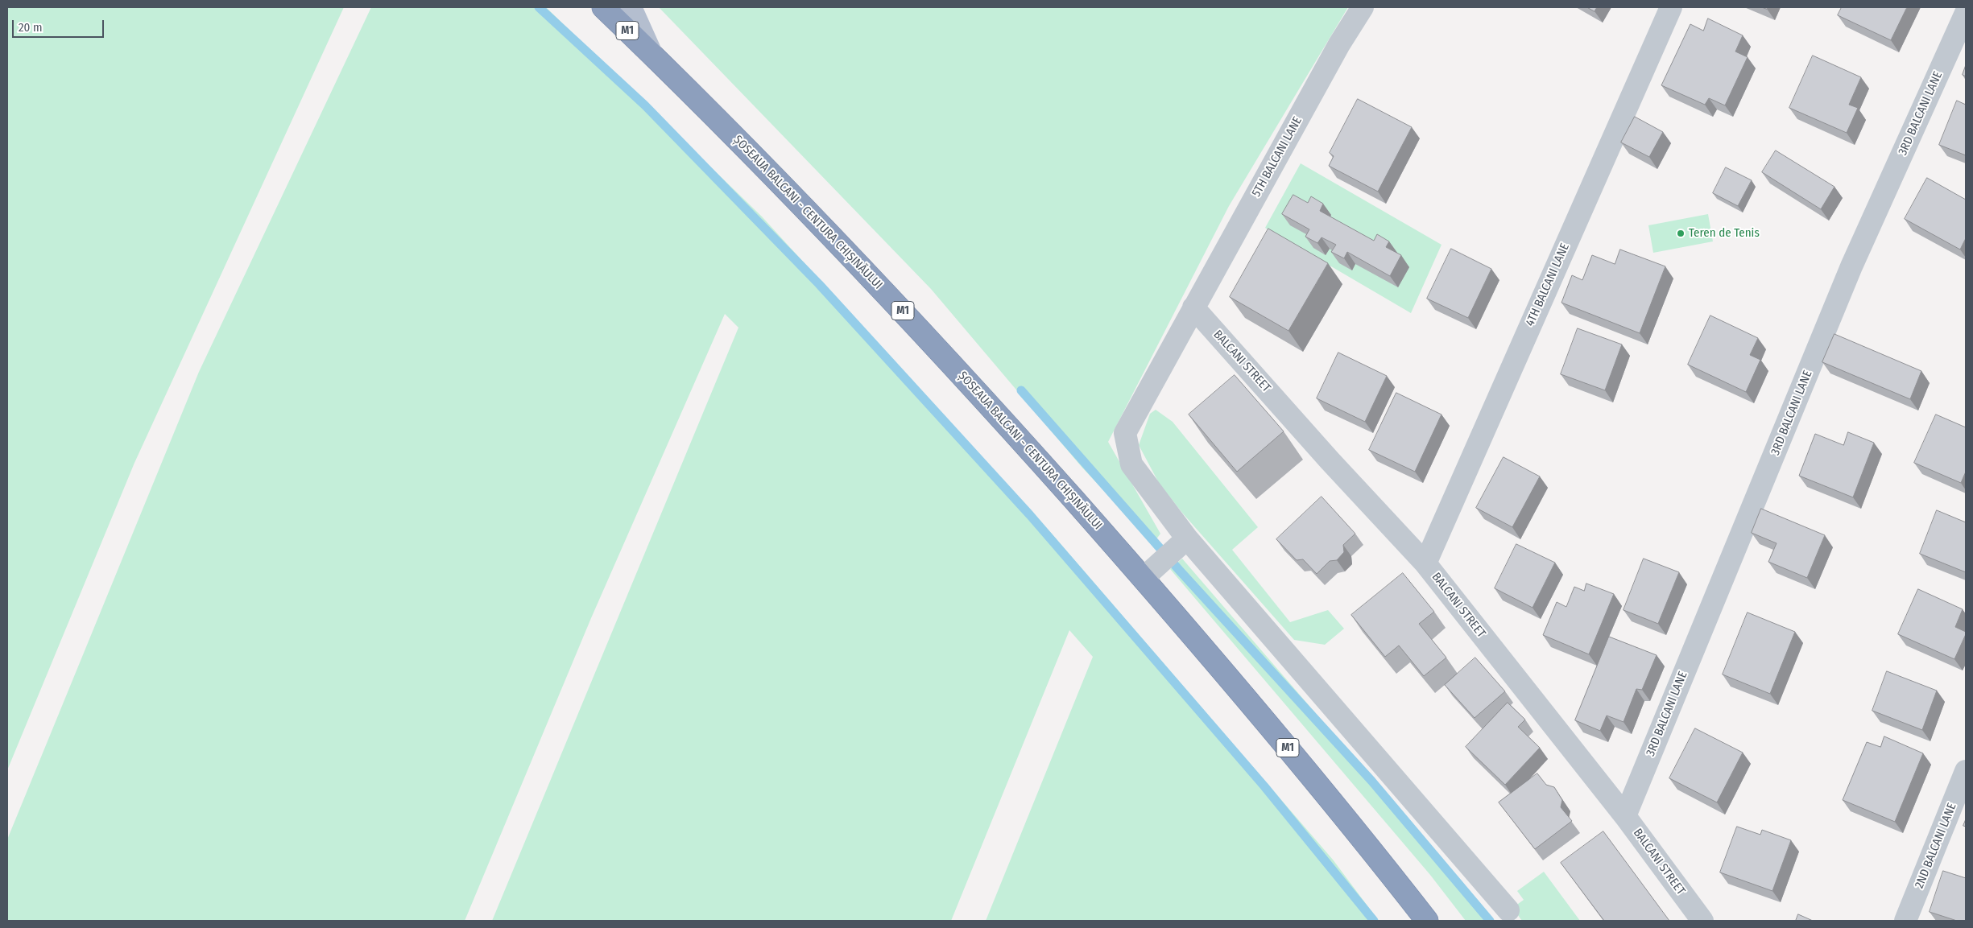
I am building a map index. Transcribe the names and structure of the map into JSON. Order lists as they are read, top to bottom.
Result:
{
  "streets": {
    "highway": ["M1", "ȘOSEAUA BALCANI - CENTURA CHIȘINĂULUI"],
    "street": [
      "3RD BALCANI LANE",
      "5TH BALCANI LANE",
      "4TH BALCANI LANE",
      "BALCANI STREET",
      "2ND BALCANI LANE"
    ]
  },
  "crossings": [
    ["3RD BALCANI LANE", "BALCANI STREET"],
    ["5TH BALCANI LANE", "BALCANI STREET"],
    ["4TH BALCANI LANE", "BALCANI STREET"]
  ],
  "places": ["Teren de Tenis"],
  "scale_bar": "20 m"
}
